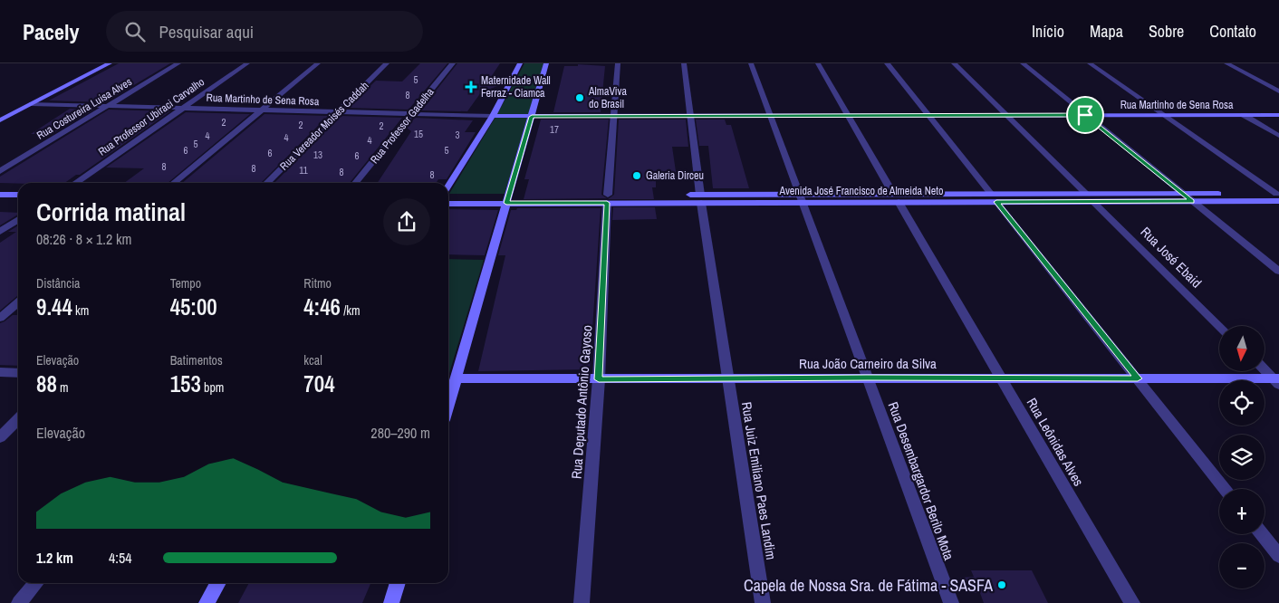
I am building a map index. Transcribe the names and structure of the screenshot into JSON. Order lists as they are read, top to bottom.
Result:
{
  "streets": {
    "street": [
      "Rua Martinho de Sena Rosa",
      "Rua Costureira Luisa Alves",
      "Rua Professor Ubiraci Carvalho",
      "Rua Vereador Moisés Caddah",
      "Rua Professor Gadelha",
      "Avenida José Francisco de Almeida Neto",
      "Rua José Ebaid",
      "Rua João Carneiro da Silva",
      "Rua Deputado Antônio Gayoso",
      "Rua Leônidas Alves",
      "Rua Juiz Emiliano Paes Landim",
      "Rua Desembargardor Berilo Mota"
    ]
  },
  "crossings": [
    ["Rua Martinho de Sena Rosa", "Rua Costureira Luisa Alves"],
    ["Rua Martinho de Sena Rosa", "Rua Professor Ubiraci Carvalho"],
    ["Rua Martinho de Sena Rosa", "Rua Vereador Moisés Caddah"],
    ["Rua Martinho de Sena Rosa", "Rua Professor Gadelha"],
    ["Rua Martinho de Sena Rosa", "Rua Deputado Antônio Gayoso"],
    ["Rua Martinho de Sena Rosa", "Rua Leônidas Alves"],
    ["Rua Martinho de Sena Rosa", "Rua Juiz Emiliano Paes Landim"],
    ["Rua Martinho de Sena Rosa", "Rua Desembargardor Berilo Mota"],
    ["Avenida José Francisco de Almeida Neto", "Rua José Ebaid"],
    ["Avenida José Francisco de Almeida Neto", "Rua Deputado Antônio Gayoso"],
    ["Avenida José Francisco de Almeida Neto", "Rua Leônidas Alves"],
    ["Avenida José Francisco de Almeida Neto", "Rua Juiz Emiliano Paes Landim"],
    ["Avenida José Francisco de Almeida Neto", "Rua Desembargardor Berilo Mota"],
    ["Rua João Carneiro da Silva", "Rua Deputado Antônio Gayoso"],
    ["Rua João Carneiro da Silva", "Rua Leônidas Alves"],
    ["Rua João Carneiro da Silva", "Rua Juiz Emiliano Paes Landim"],
    ["Rua João Carneiro da Silva", "Rua Desembargardor Berilo Mota"]
  ],
  "places": {
    "health": ["Maternidade Wall Ferraz - Ciamca"],
    "other": ["AlmaViva do Brasil", "Galeria Dirceu", "Capela de Nossa Sra. de Fátima - SASFA"]
  },
  "house_numbers": [
    "5",
    "8",
    "2",
    "2",
    "2",
    "17",
    "15",
    "3",
    "4",
    "4",
    "4",
    "5",
    "6",
    "5",
    "6",
    "13",
    "6",
    "8",
    "8",
    "11",
    "8",
    "8"
  ],
  "north": "bottom",
  "page": {
    "header": "Pacely",
    "search": "Pesquisar aqui",
    "nav": [
      "Início",
      "Mapa",
      "Sobre",
      "Contato"
    ],
    "heading": ["Corrida matinal", "08:26 · 8 × 1.2 km"],
    "stats": [
      ["Distância", "9.44 km"],
      ["Tempo", "45:00"],
      ["Ritmo", "4:46 /km"],
      ["Elevação", "88 m"],
      ["Batimentos", "153 bpm"],
      ["kcal", "704"]
    ],
    "map_buttons": ["+", "−"],
    "chart": ["Elevação", "280–290 m"],
    "list": [
      {
        "name": "1.2 km",
        "note": "4:54"
      }
    ]
  }
}
